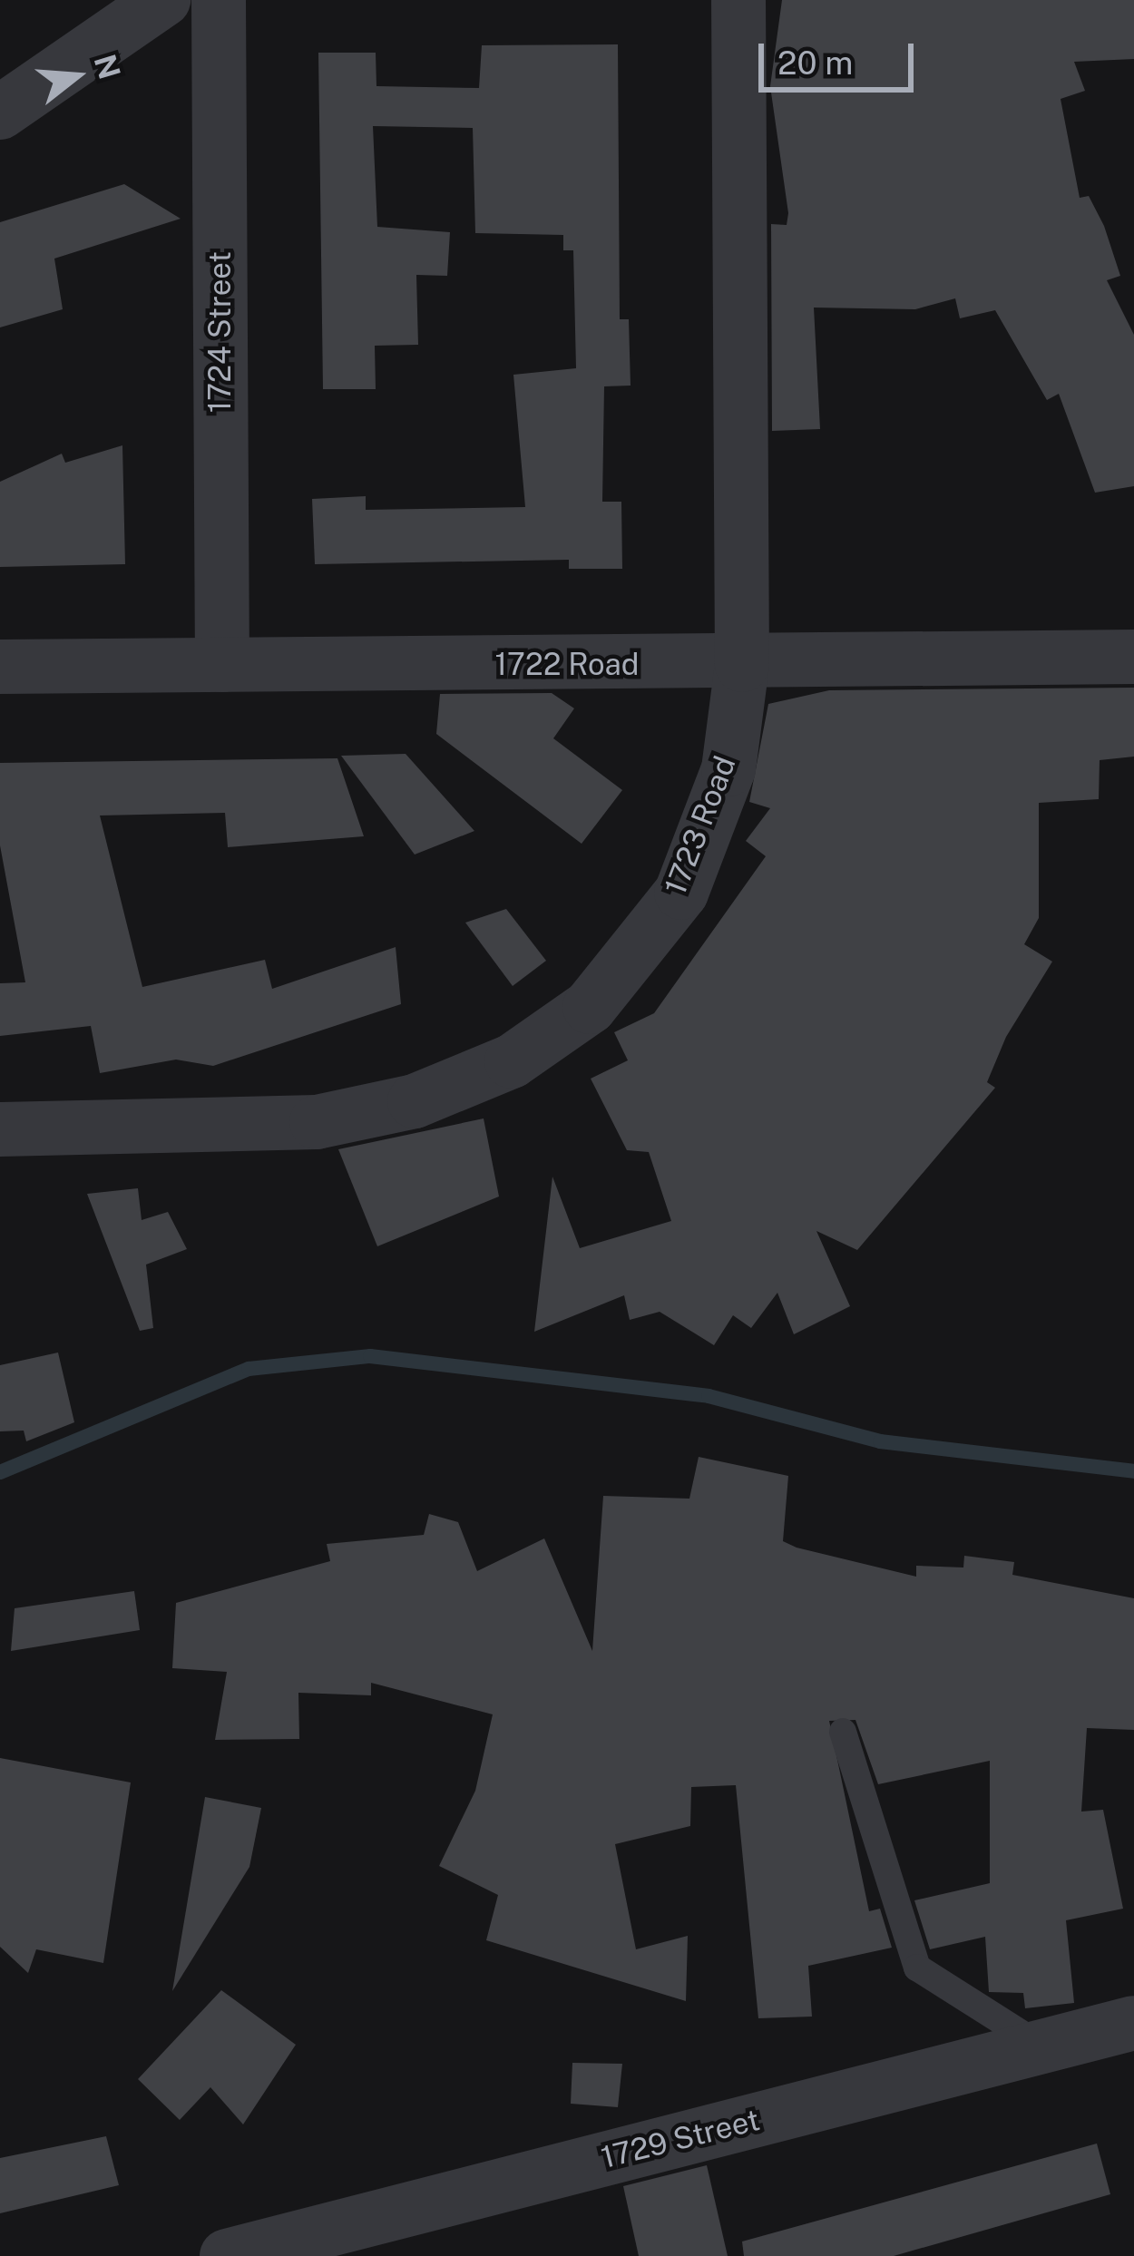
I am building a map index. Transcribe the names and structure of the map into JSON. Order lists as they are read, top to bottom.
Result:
{
  "streets": {
    "street": [
      "1724 Street",
      "1722 Road",
      "1723 Road",
      "1729 Street"
    ]
  },
  "crossings": [
    ["1724 Street", "1722 Road"],
    ["1722 Road", "1723 Road"]
  ],
  "scale_bar": "20 m",
  "north": "right"
}
